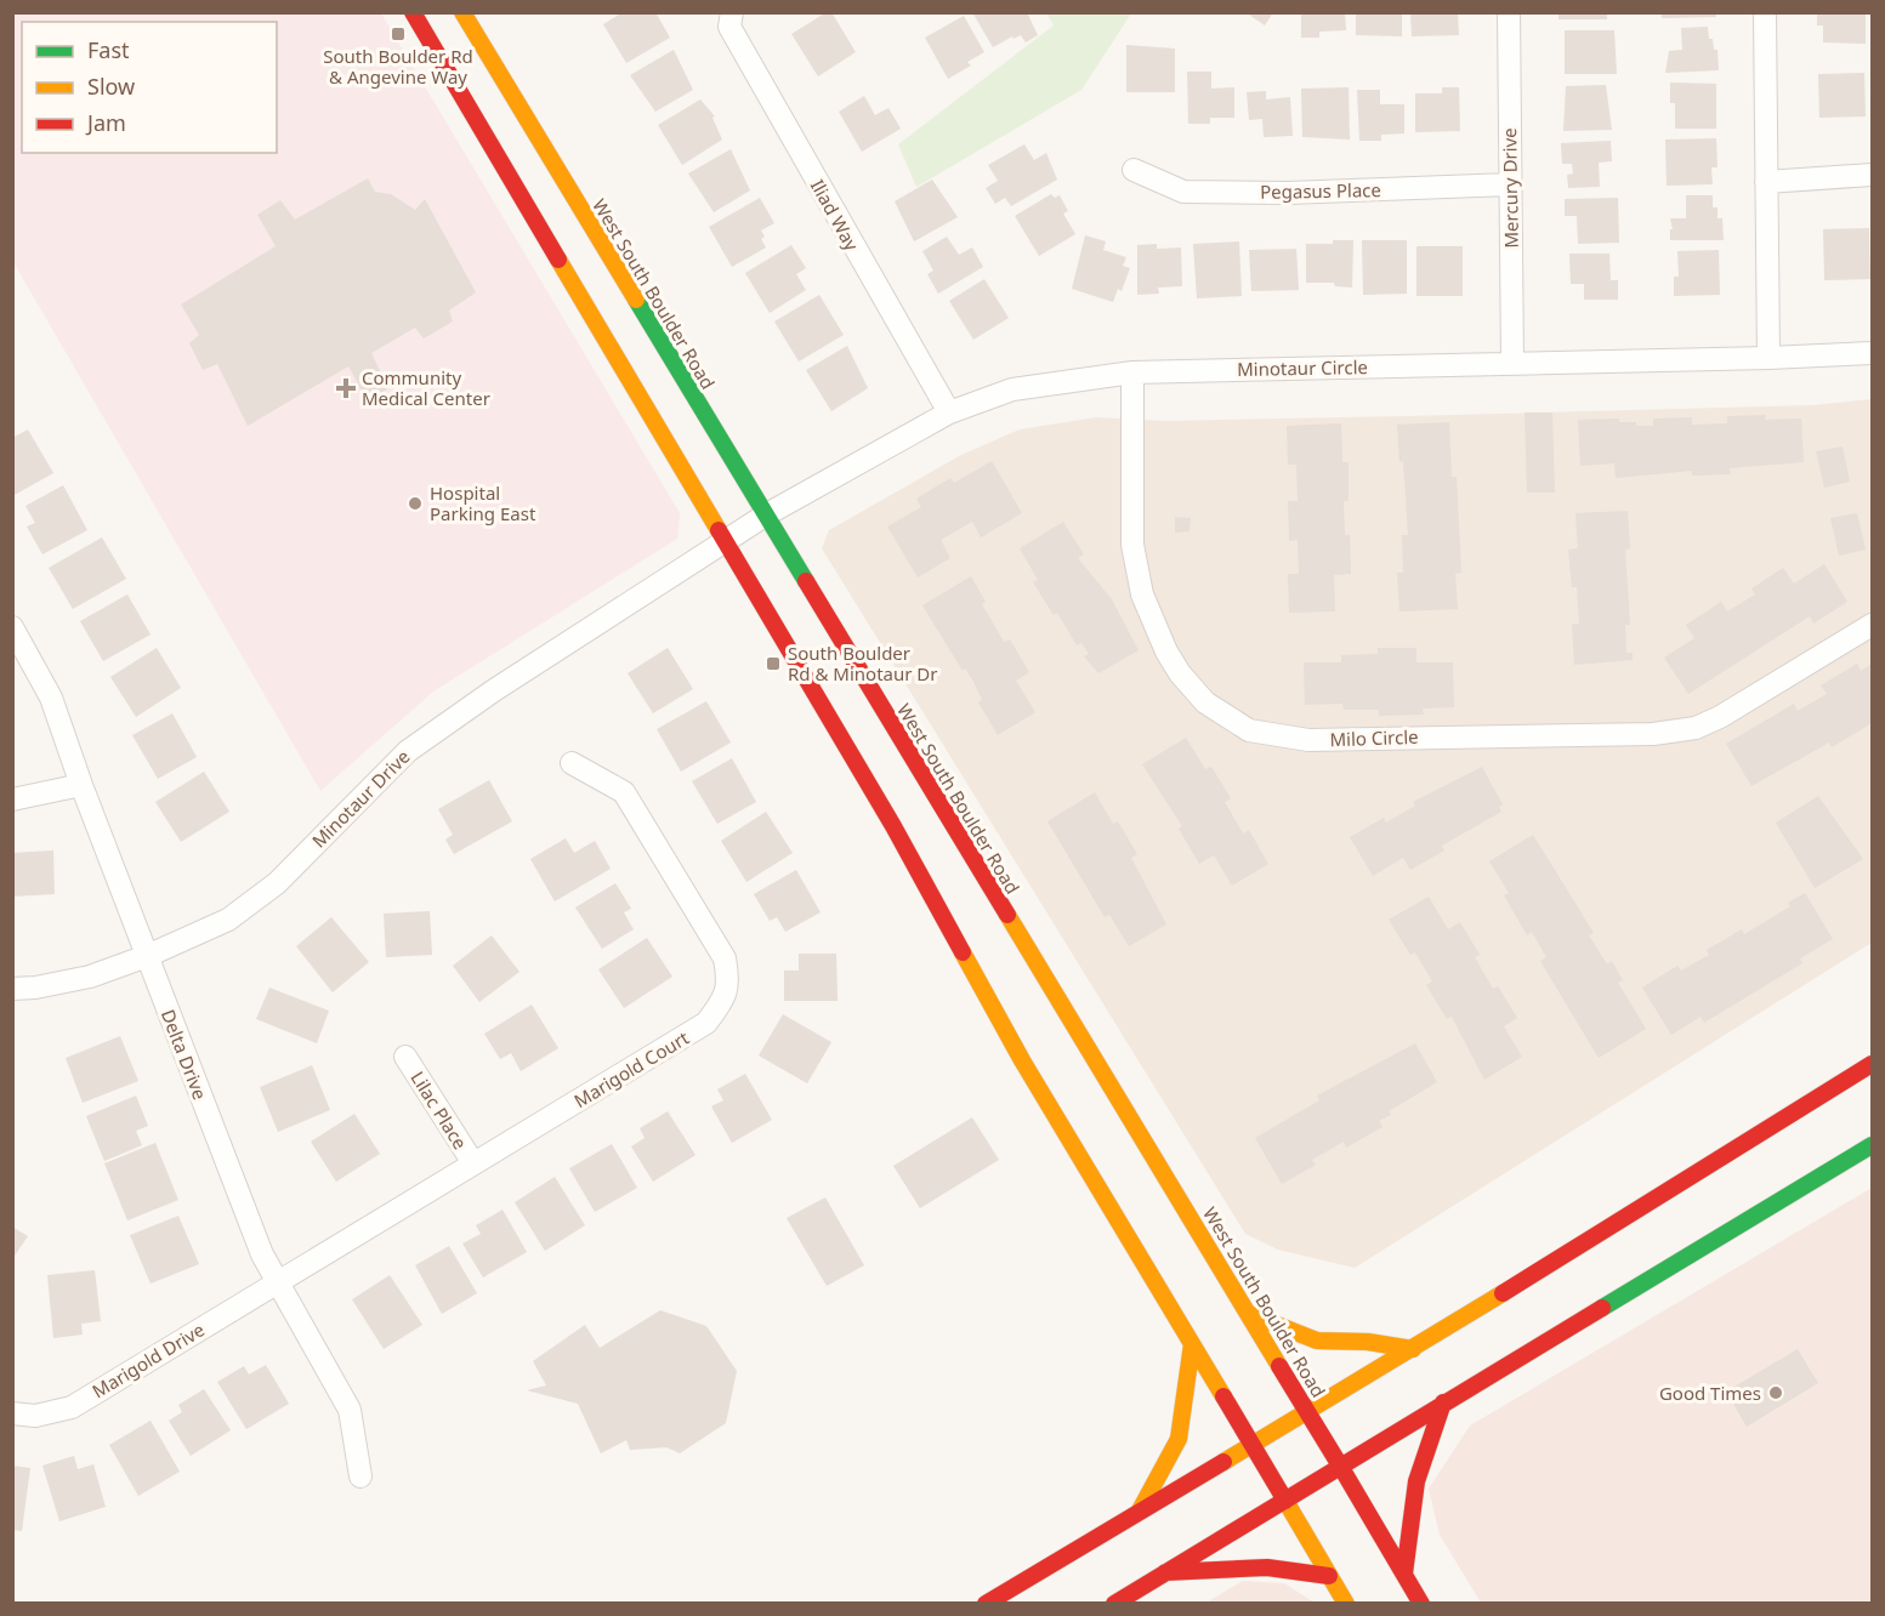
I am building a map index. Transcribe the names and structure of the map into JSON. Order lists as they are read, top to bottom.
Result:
{
  "streets": {
    "main road": ["West South Boulder Road"],
    "street": [
      "Mercury Drive",
      "Pegasus Place",
      "Iliad Way",
      "Minotaur Circle",
      "Milo Circle",
      "Minotaur Drive",
      "Delta Drive",
      "Marigold Court",
      "Lilac Place",
      "Marigold Drive"
    ]
  },
  "crossings": [
    ["Mercury Drive", "Pegasus Place"],
    ["Mercury Drive", "Minotaur Circle"],
    ["Iliad Way", "Minotaur Circle"],
    ["West South Boulder Road", "Minotaur Circle"],
    ["West South Boulder Road", "Minotaur Drive"],
    ["Minotaur Circle", "Milo Circle"],
    ["Minotaur Circle", "Minotaur Drive"],
    ["Minotaur Drive", "Delta Drive"],
    ["Delta Drive", "Marigold Court"],
    ["Delta Drive", "Marigold Drive"],
    ["Marigold Court", "Lilac Place"],
    ["Marigold Court", "Marigold Drive"]
  ],
  "places": {
    "transit": ["South Boulder Rd & Angevine Way", "South Boulder Rd & Minotaur Dr"],
    "health": ["Community Medical Center"],
    "other": ["Hospital Parking East", "Good Times"]
  },
  "legend": ["Fast", "Slow", "Jam"]
}
